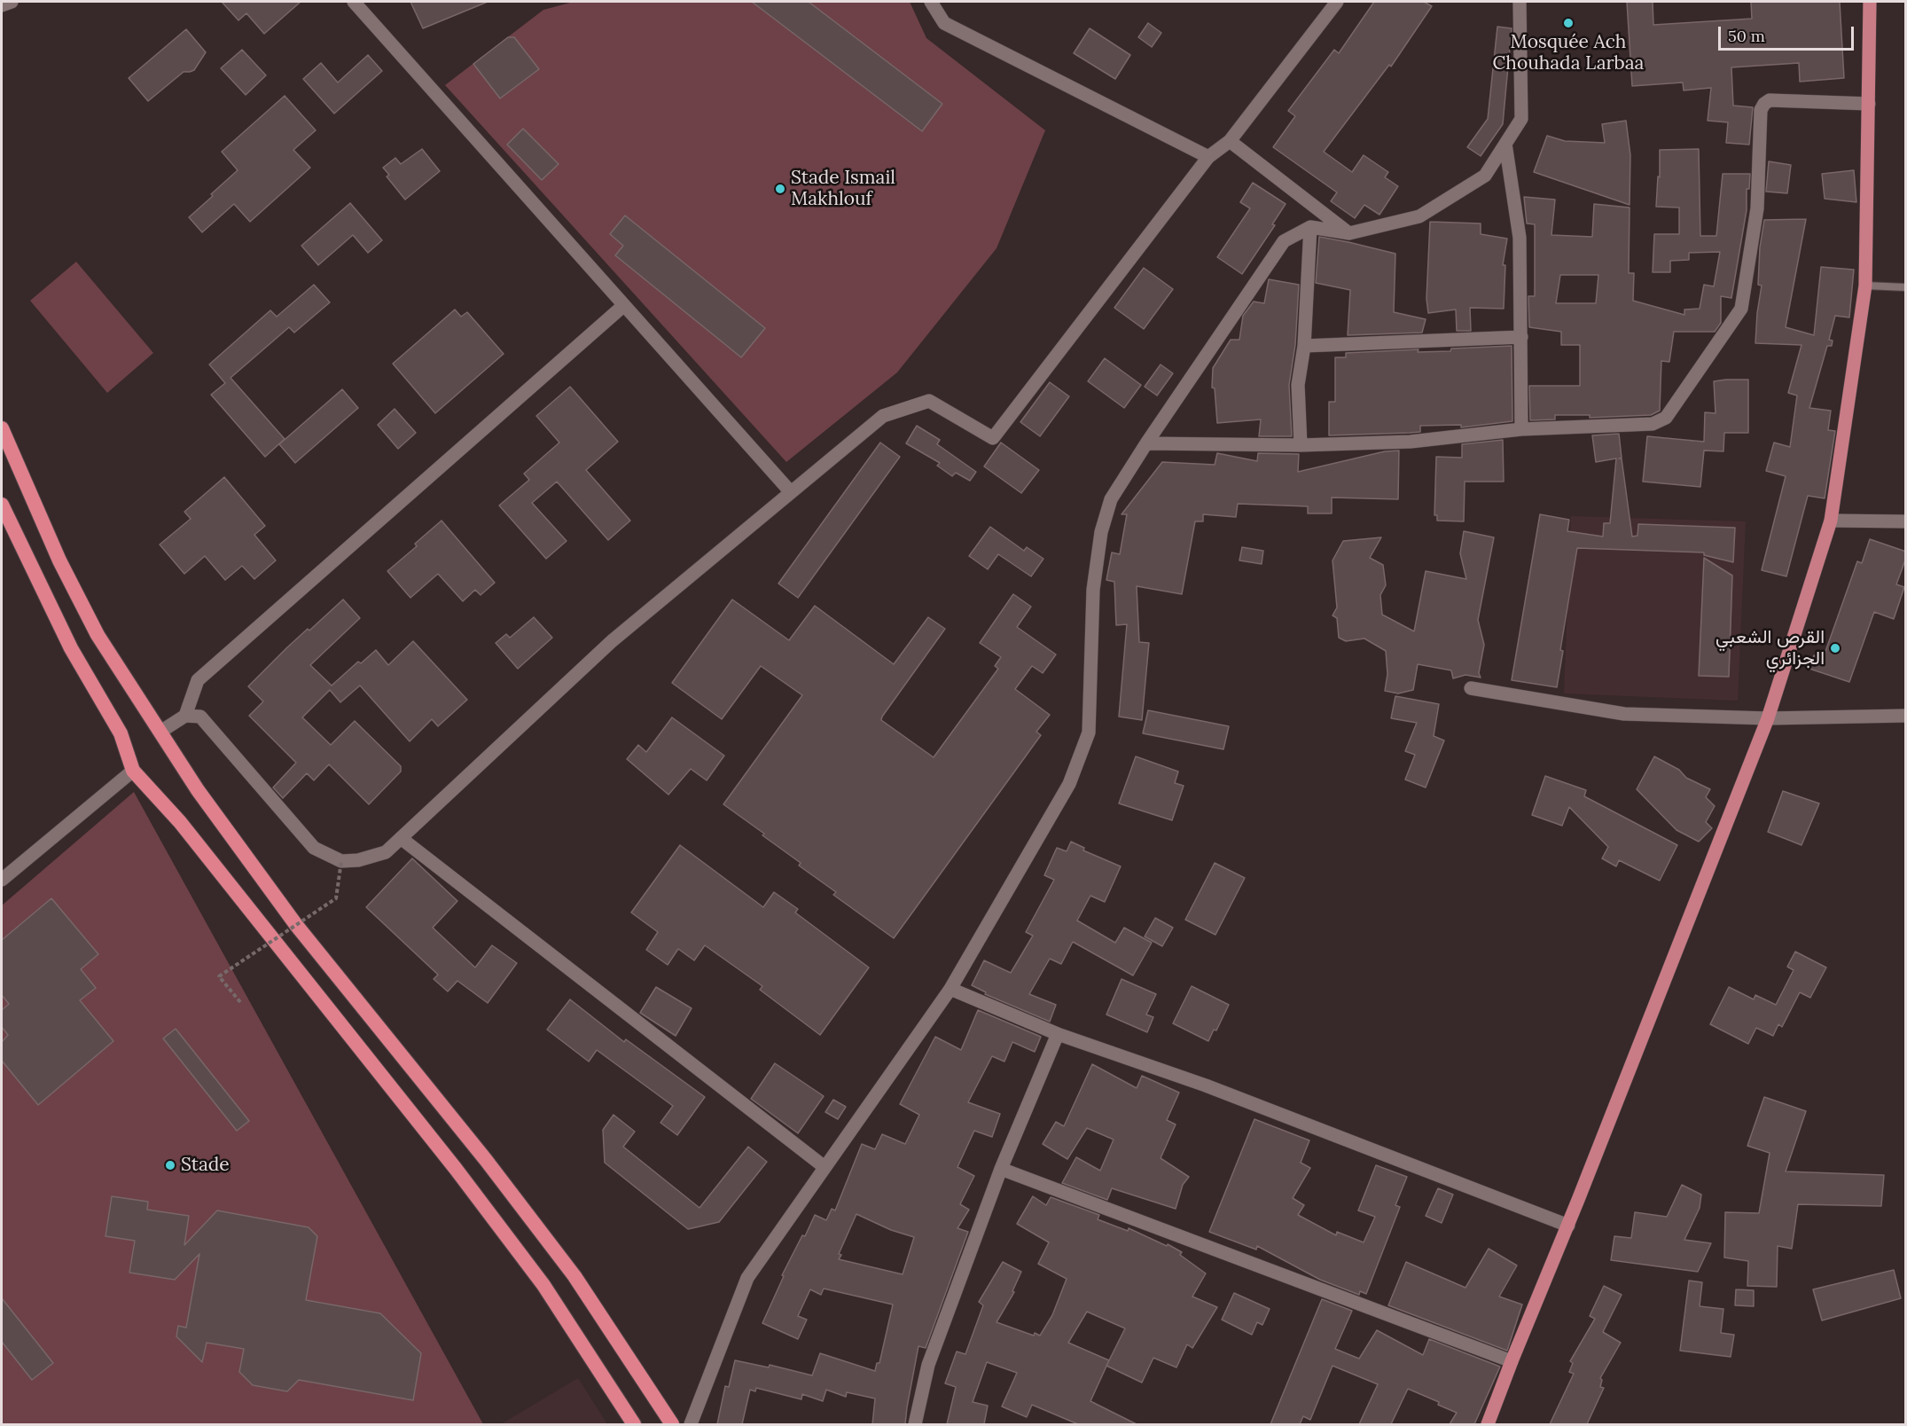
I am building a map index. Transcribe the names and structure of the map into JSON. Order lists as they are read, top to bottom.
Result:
{
  "places": [
    "Mosquée Ach Chouhada Larbaa",
    "Stade Ismail Makhlouf",
    "القرص الشعبي الجزائري",
    "Stade"
  ],
  "scale_bar": "50 m"
}
